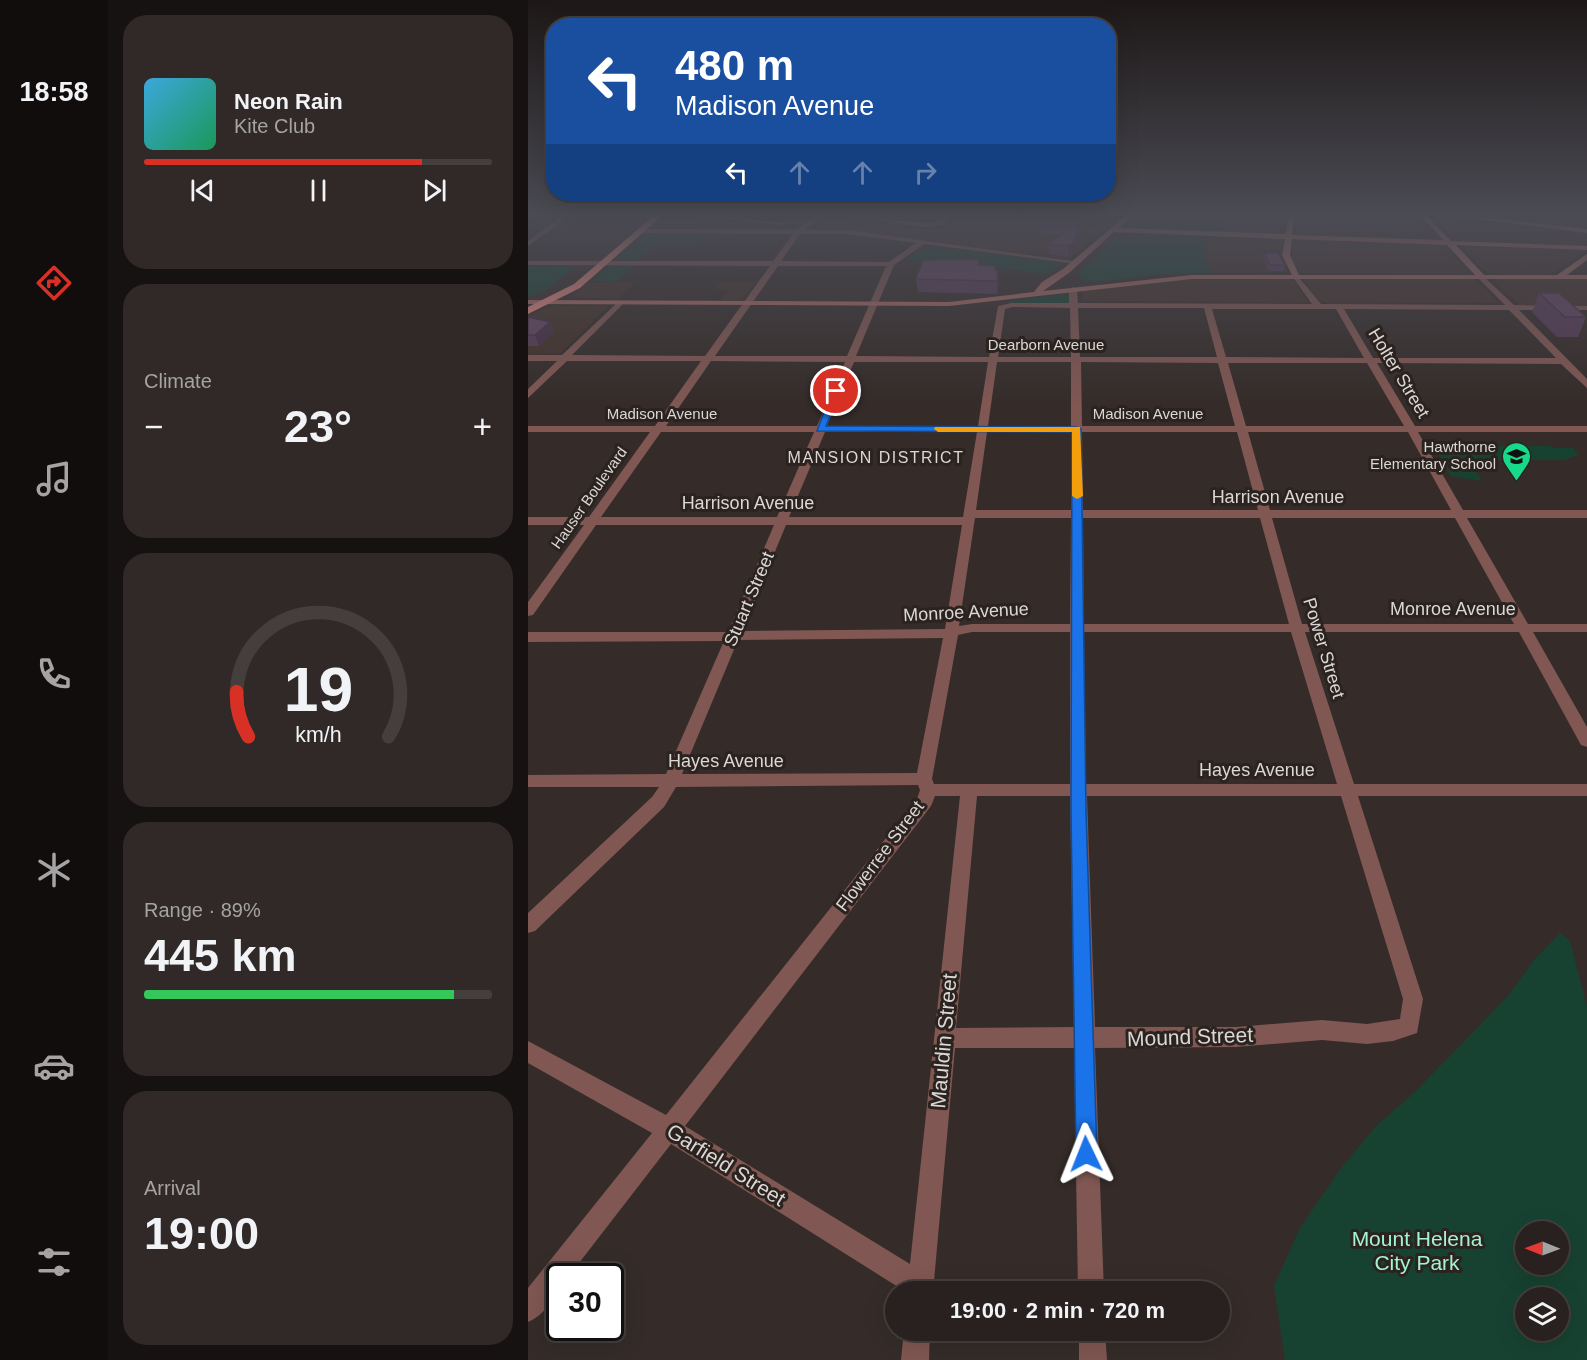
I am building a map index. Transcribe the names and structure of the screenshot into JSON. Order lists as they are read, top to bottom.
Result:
{
  "streets": {
    "street": [
      "Dearborn Avenue",
      "Holter Street",
      "Madison Avenue",
      "Harrison Avenue",
      "Hauser Boulevard",
      "Stuart Street",
      "Monroe Avenue",
      "Power Street",
      "Hayes Avenue",
      "Flowerree Street",
      "Mound Street",
      "Mauldin Street",
      "Garfield Street"
    ]
  },
  "crossings": [
    ["Dearborn Avenue", "Holter Street"],
    ["Dearborn Avenue", "Hauser Boulevard"],
    ["Dearborn Avenue", "Stuart Street"],
    ["Dearborn Avenue", "Power Street"],
    ["Dearborn Avenue", "Flowerree Street"],
    ["Holter Street", "Madison Avenue"],
    ["Holter Street", "Harrison Avenue"],
    ["Holter Street", "Monroe Avenue"],
    ["Madison Avenue", "Hauser Boulevard"],
    ["Madison Avenue", "Stuart Street"],
    ["Madison Avenue", "Power Street"],
    ["Madison Avenue", "Flowerree Street"],
    ["Harrison Avenue", "Hauser Boulevard"],
    ["Harrison Avenue", "Stuart Street"],
    ["Harrison Avenue", "Power Street"],
    ["Harrison Avenue", "Flowerree Street"],
    ["Stuart Street", "Monroe Avenue"],
    ["Stuart Street", "Hayes Avenue"],
    ["Monroe Avenue", "Power Street"],
    ["Monroe Avenue", "Flowerree Street"],
    ["Power Street", "Hayes Avenue"],
    ["Power Street", "Mound Street"],
    ["Hayes Avenue", "Flowerree Street"],
    ["Hayes Avenue", "Mauldin Street"],
    ["Flowerree Street", "Garfield Street"],
    ["Mound Street", "Mauldin Street"]
  ],
  "districts": ["MANSION DISTRICT"],
  "parks": ["Mount Helena City Park"],
  "places": {
    "school or university": ["Hawthorne Elementary School"]
  },
  "north": "left",
  "page": {
    "tabs": "18:58",
    "turn": ["480 m", "Madison Avenue"],
    "song": ["Neon Rain", "Kite Club"],
    "tile": [
      "Climate",
      ["Range · 89%", "445 km"],
      ["Arrival", "19:00"]
    ],
    "heat": ["−", "23°", "+"],
    "limit": "30",
    "trip": "19:00 · 2 min · 720 m",
    "gauge": ["19", "km/h"]
  }
}
